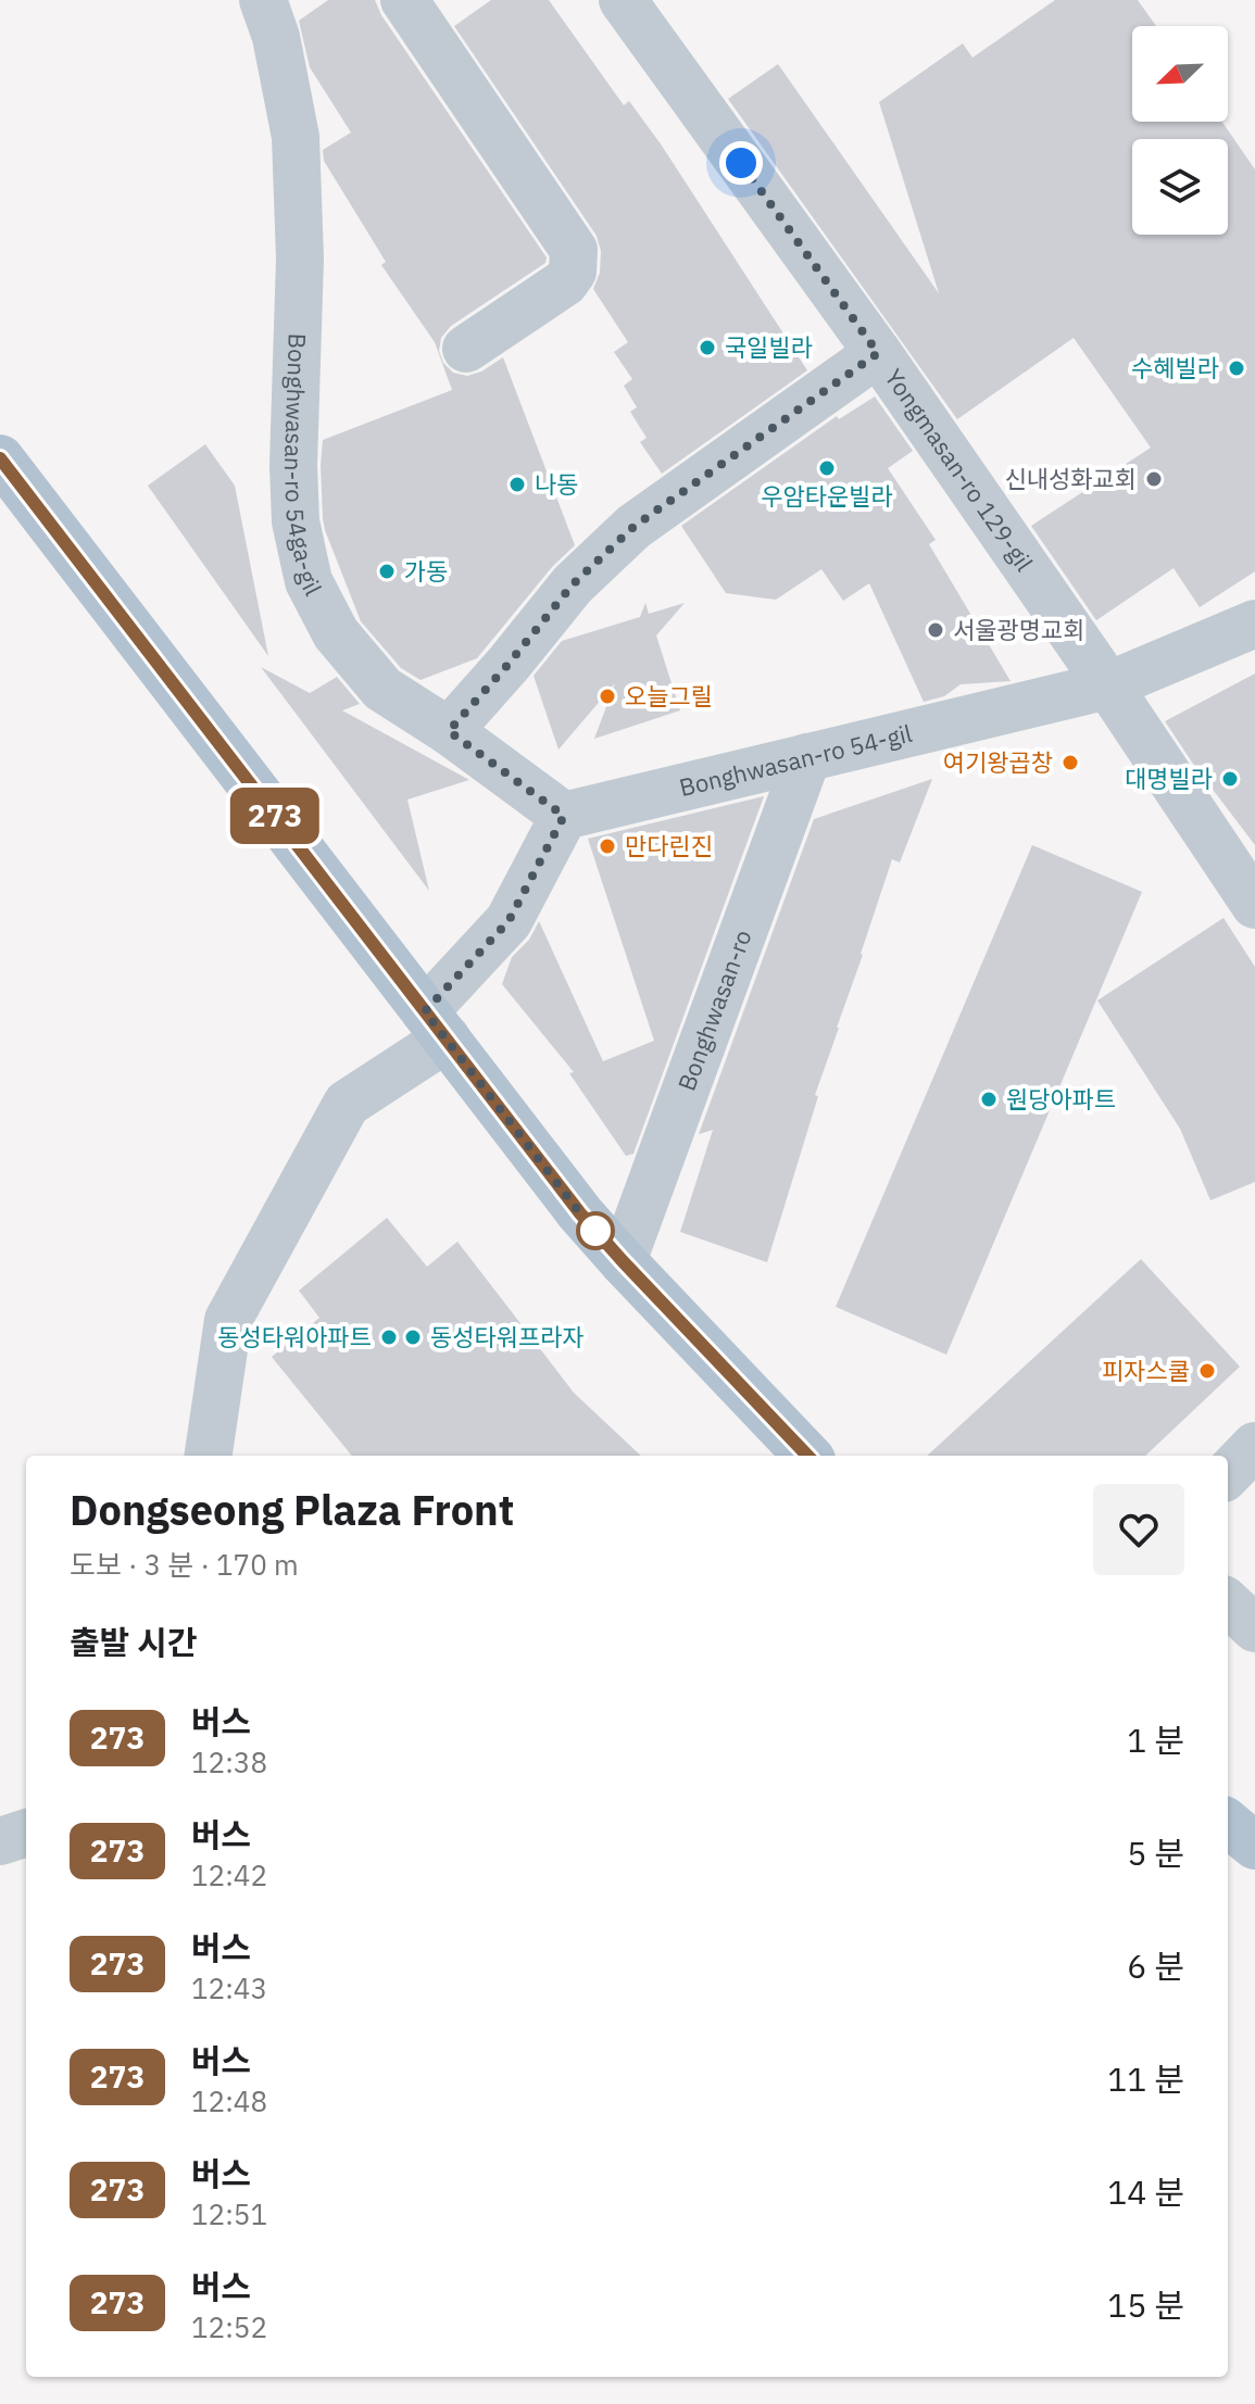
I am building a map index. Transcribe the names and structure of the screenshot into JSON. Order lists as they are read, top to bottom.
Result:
{
  "streets": {
    "street": [
      "Bonghwasan-ro 54ga-gil",
      "Yongmasan-ro 129-gil",
      "Bonghwasan-ro 54-gil",
      "Bonghwasan-ro"
    ]
  },
  "crossings": [
    ["Bonghwasan-ro 54ga-gil", "Bonghwasan-ro 54-gil"],
    ["Yongmasan-ro 129-gil", "Bonghwasan-ro 54-gil"],
    ["Bonghwasan-ro 54-gil", "Bonghwasan-ro"]
  ],
  "places": [
    "국일빌라",
    "수혜빌라",
    "우암타운빌라",
    "신내성화교회",
    "나동",
    "가동",
    "서울광명교회",
    "오늘그릴",
    "여기왕곱창",
    "대명빌라",
    "만다린진",
    "원당아파트",
    "동성타워아파트",
    "동성타워프라자",
    "피자스쿨"
  ],
  "lines": ["bus line 273"],
  "north": "bottom left",
  "page": {
    "on_map": "273",
    "heading": [
      ["Dongseong Plaza Front", "도보 · 3 분 · 170 m"],
      "출발 시간"
    ],
    "list": [
      {
        "mark": "273",
        "name": "버스",
        "note": "12:38",
        "value": "1 분"
      },
      {
        "mark": "273",
        "name": "버스",
        "note": "12:42",
        "value": "5 분"
      },
      {
        "mark": "273",
        "name": "버스",
        "note": "12:43",
        "value": "6 분"
      },
      {
        "mark": "273",
        "name": "버스",
        "note": "12:48",
        "value": "11 분"
      },
      {
        "mark": "273",
        "name": "버스",
        "note": "12:51",
        "value": "14 분"
      },
      {
        "mark": "273",
        "name": "버스",
        "note": "12:52",
        "value": "15 분"
      }
    ]
  }
}
